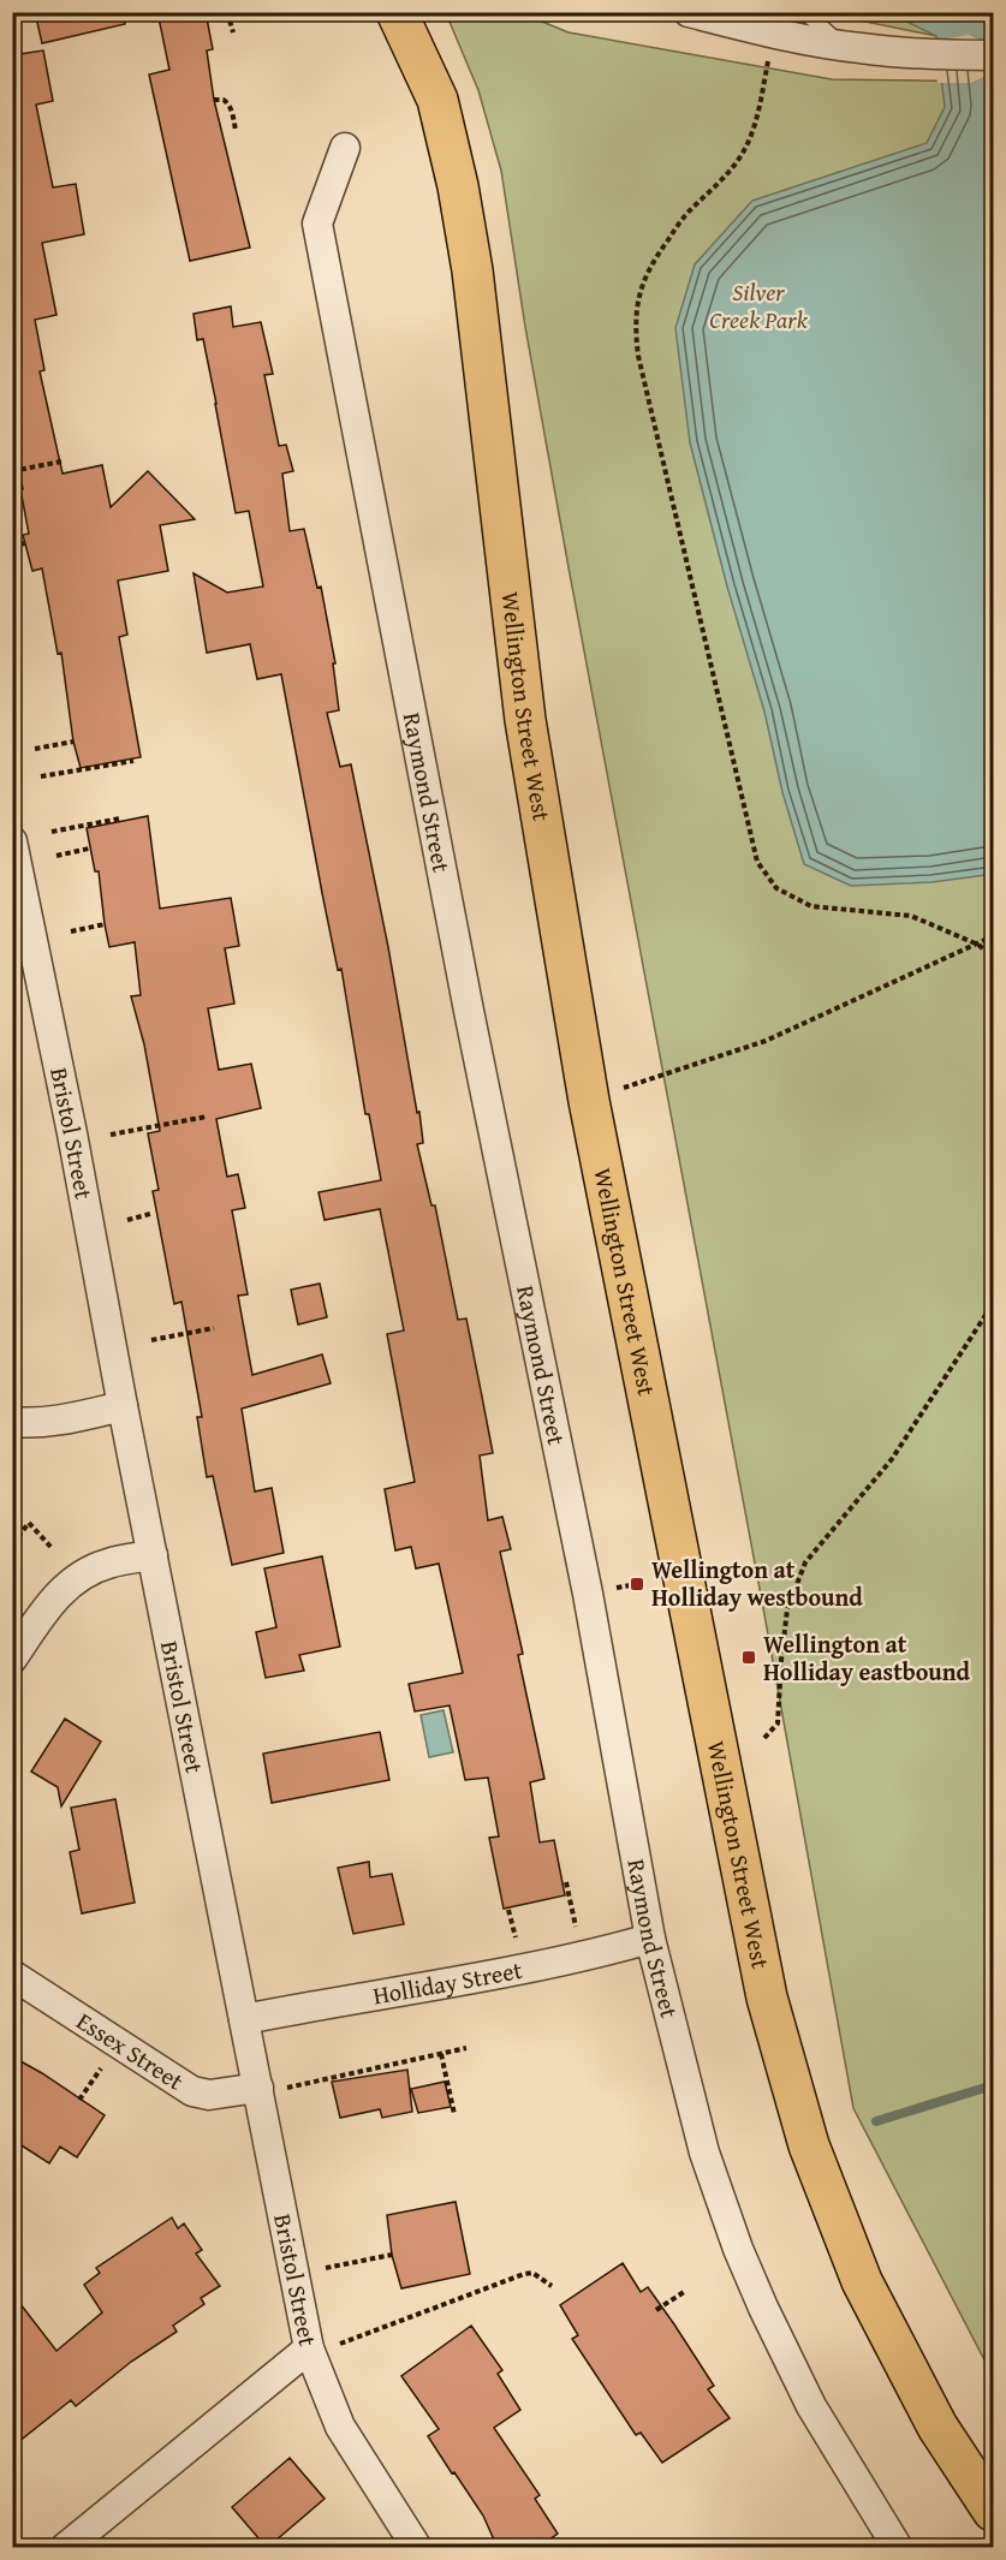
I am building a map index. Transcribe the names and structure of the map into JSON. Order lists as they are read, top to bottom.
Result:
{
  "streets": {
    "main road": ["Wellington Street West"],
    "street": [
      "Raymond Street",
      "Bristol Street",
      "Holliday Street",
      "Essex Street"
    ]
  },
  "crossings": [
    ["Raymond Street", "Holliday Street"],
    ["Bristol Street", "Holliday Street"],
    ["Bristol Street", "Essex Street"]
  ],
  "parks": ["Silver Creek Park"],
  "places": {
    "transit": ["Wellington at Holliday westbound", "Wellington at Holliday eastbound"]
  }
}
